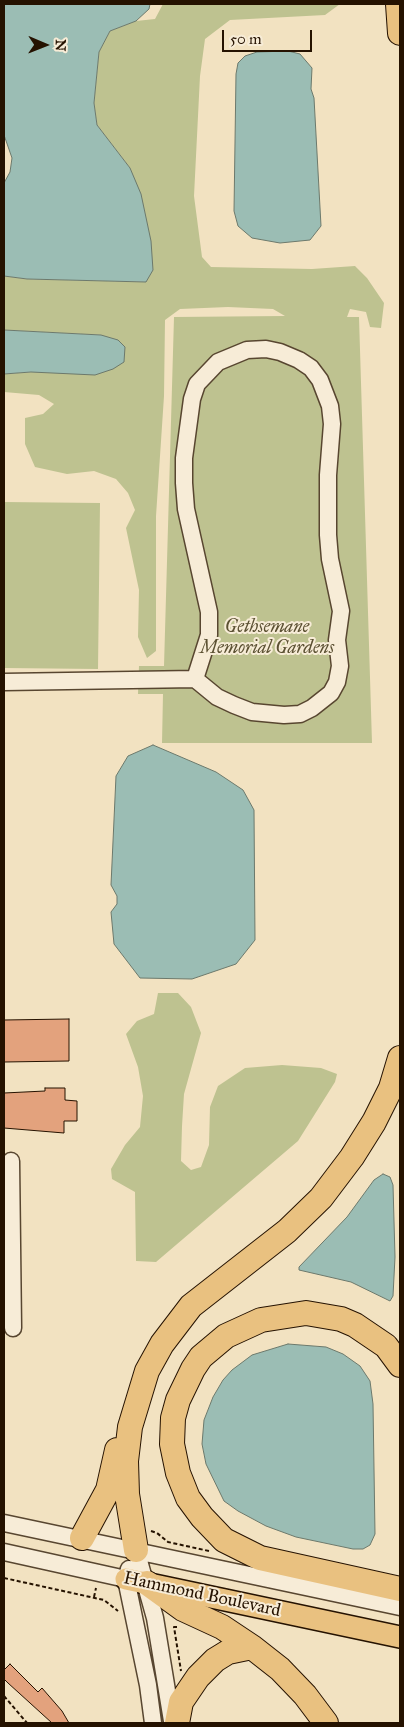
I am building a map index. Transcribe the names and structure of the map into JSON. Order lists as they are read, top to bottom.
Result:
{
  "streets": {
    "main road": ["Hammond Boulevard"]
  },
  "parks": ["Gethsemane Memorial Gardens"],
  "scale_bar": "50 m",
  "north": "right"
}
